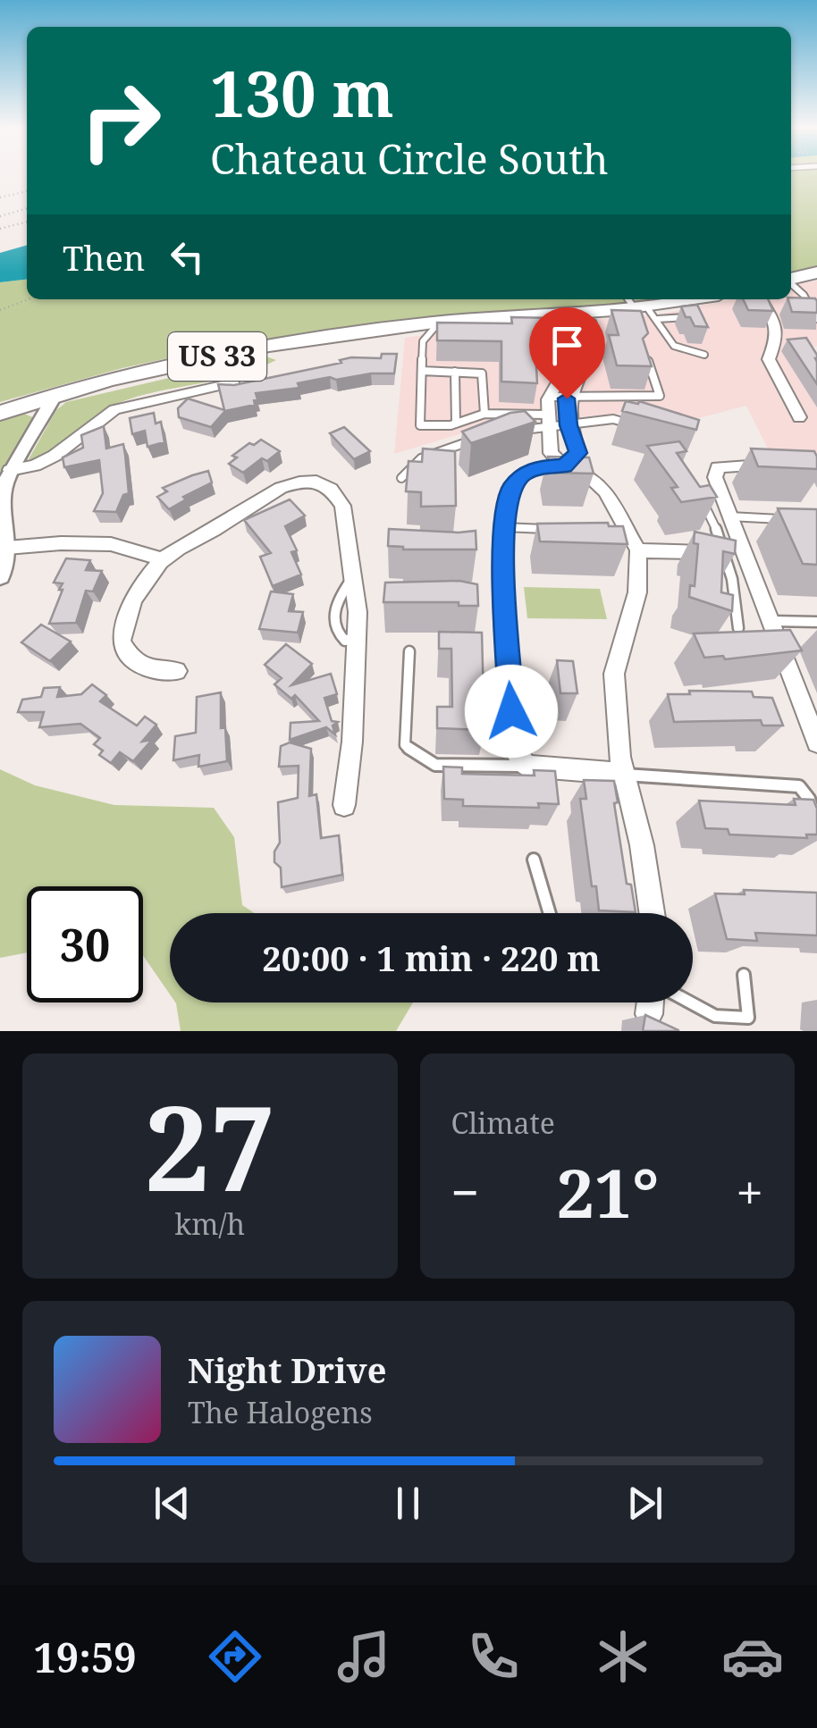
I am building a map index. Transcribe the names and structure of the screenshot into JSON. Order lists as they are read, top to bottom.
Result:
{
  "streets": {
    "main road": ["US 33"]
  },
  "page": {
    "turn": ["130 m", "Chateau Circle South"],
    "then": "Then",
    "limit": "30",
    "trip": "20:00 · 1 min · 220 m",
    "tile": [
      ["27", "km/h"],
      "Climate"
    ],
    "heat": ["−", "21°", "+"],
    "song": ["Night Drive", "The Halogens"],
    "tabs": "19:59"
  }
}
